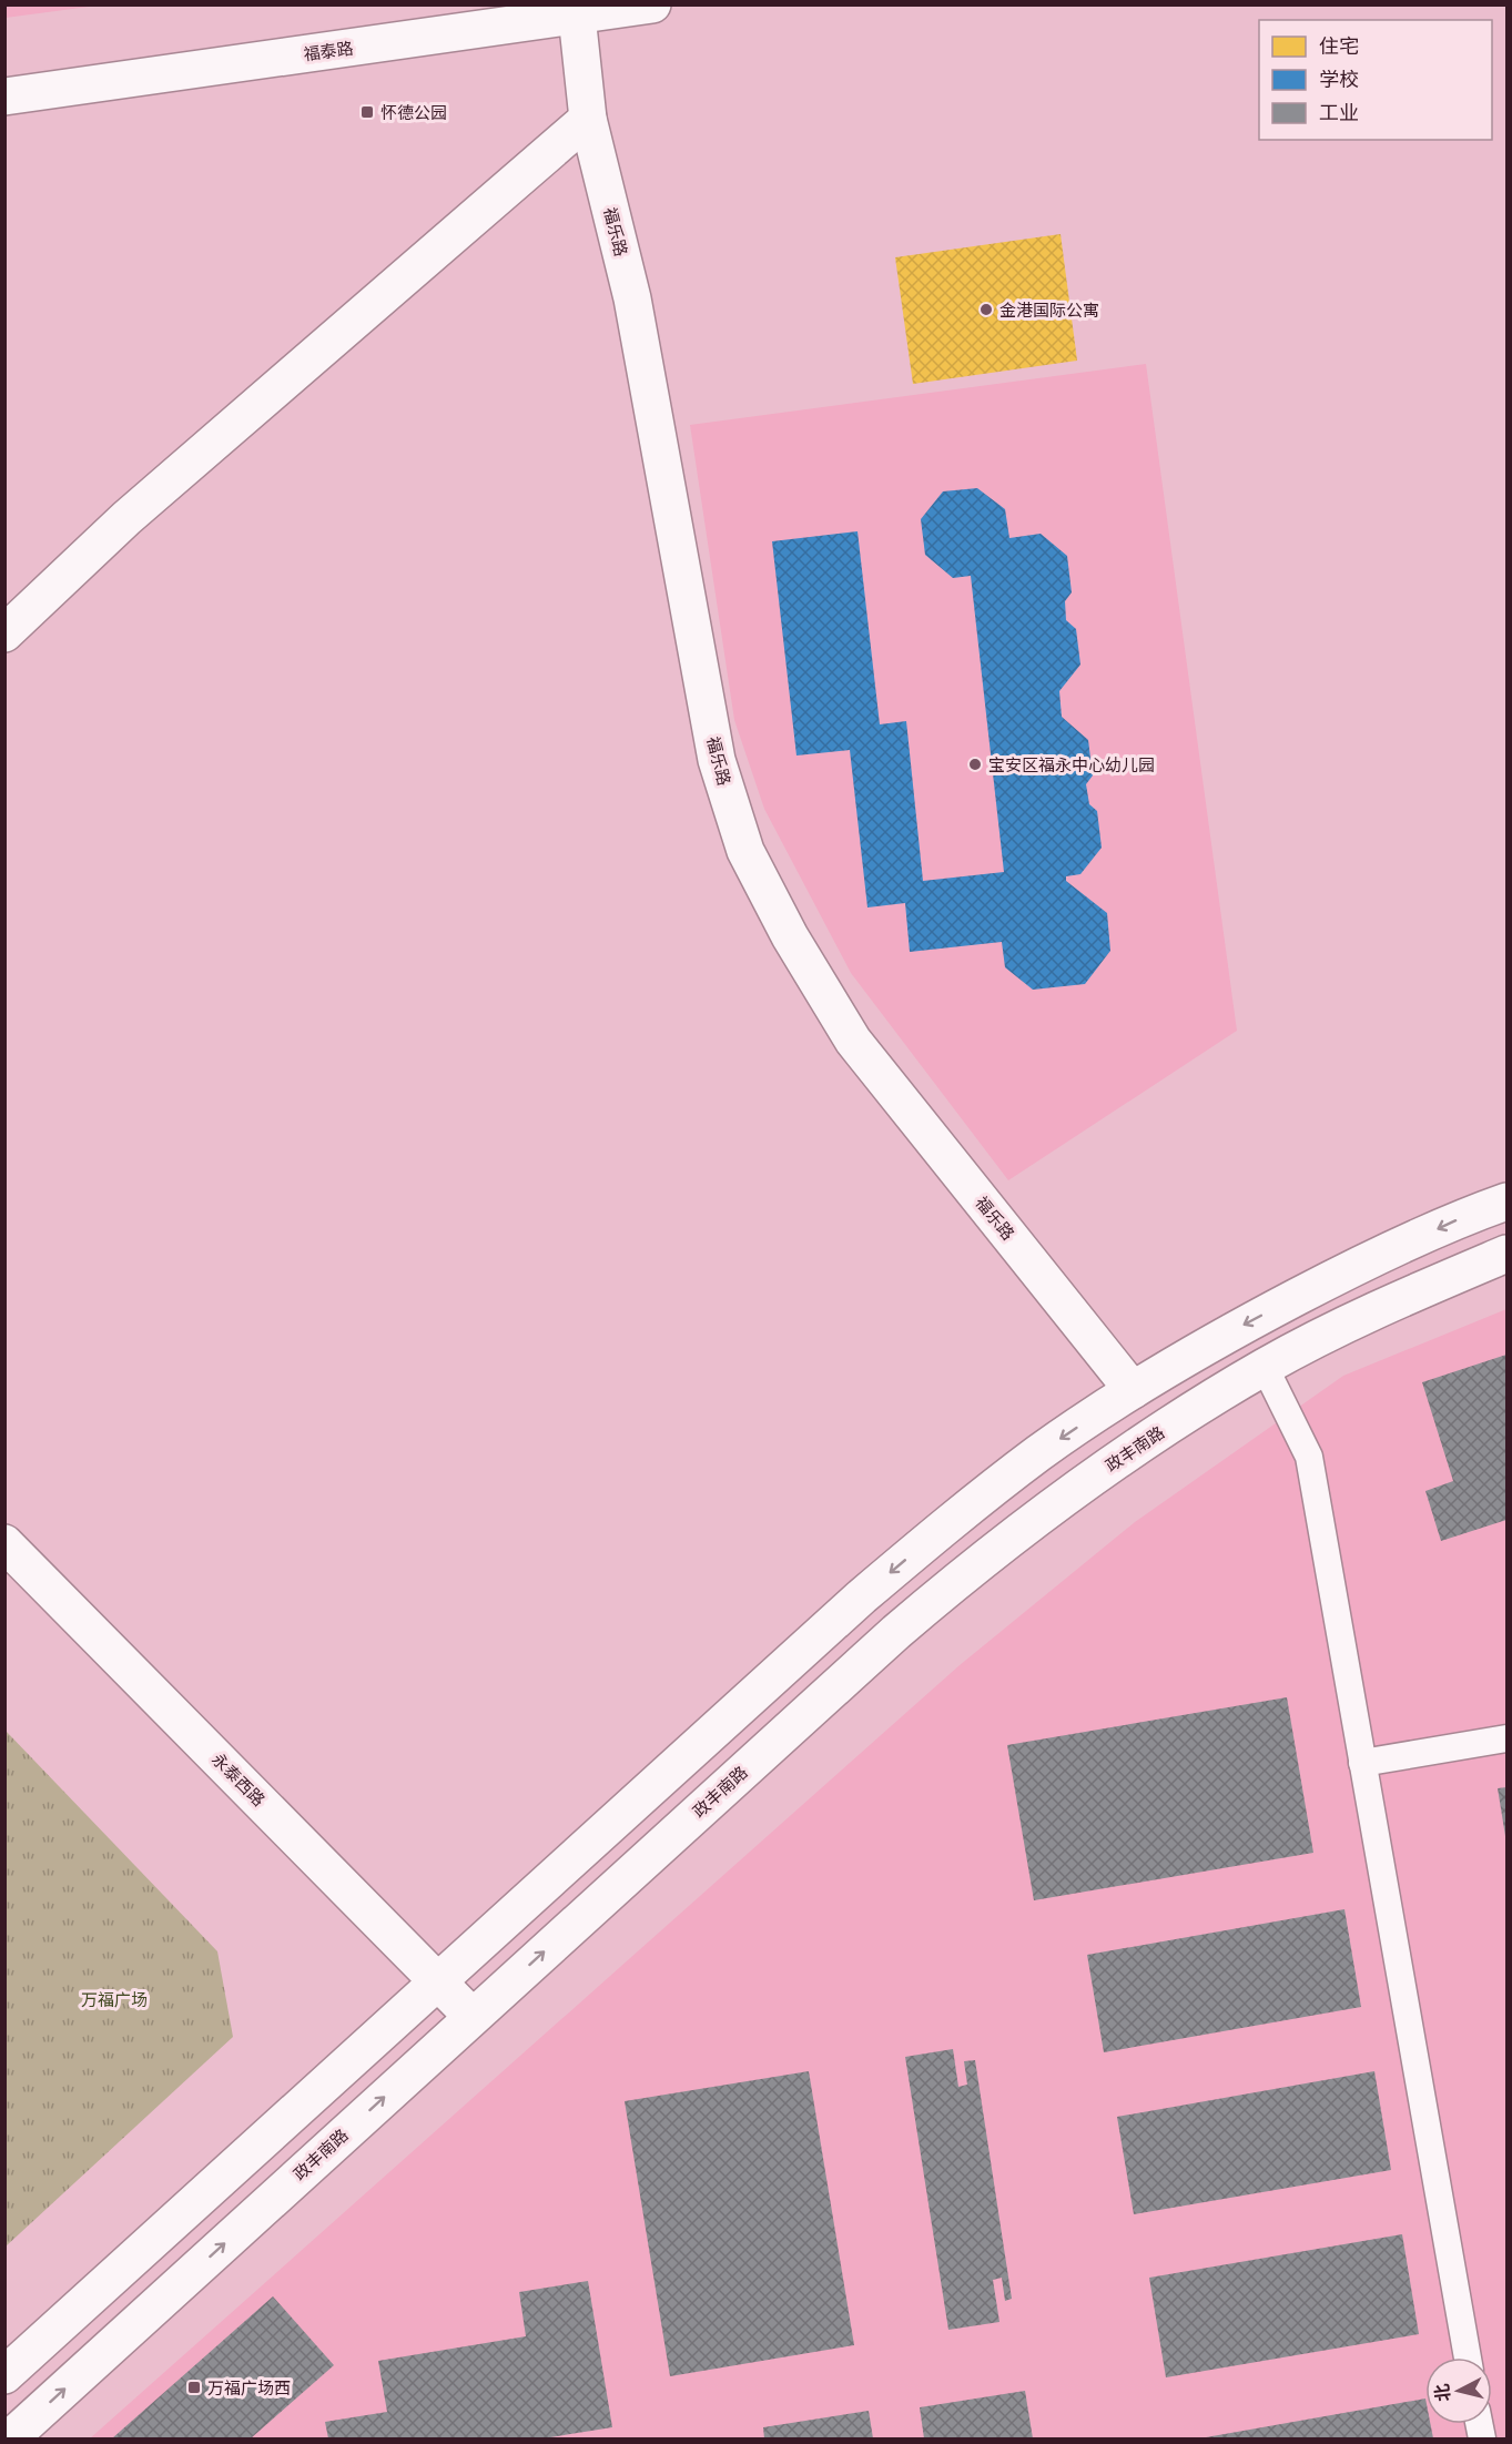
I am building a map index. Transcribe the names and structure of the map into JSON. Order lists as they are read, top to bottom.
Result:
{
  "streets": {
    "main road": [
      "福泰路",
      "福乐路",
      "政丰南路",
      "永泰西路"
    ]
  },
  "crossings": [
    ["福泰路", "福乐路"],
    ["政丰南路", "永泰西路"]
  ],
  "parks": ["万福广场"],
  "places": {
    "transit": ["怀德公园", "万福广场西"],
    "other": ["金港国际公寓", "宝安区福永中心幼儿园"]
  },
  "legend": ["住宅", "学校", "工业"],
  "north": "left"
}
